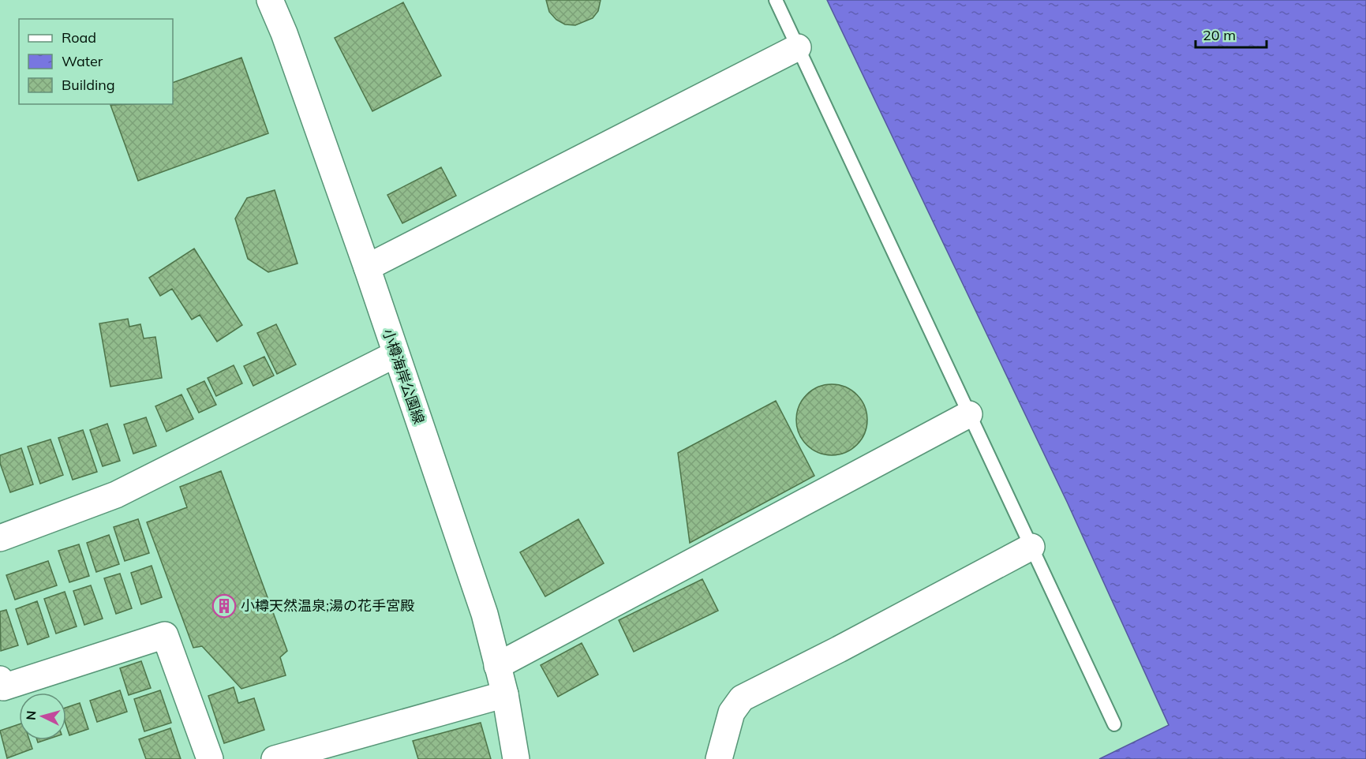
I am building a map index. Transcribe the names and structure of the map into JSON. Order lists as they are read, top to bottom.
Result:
{
  "streets": {
    "street": ["小樽海岸公園線"]
  },
  "places": {
    "building": ["小樽天然温泉;湯の花手宮殿"]
  },
  "legend": ["Road", "Water", "Building"],
  "scale_bar": "20 m",
  "north": "left"
}
